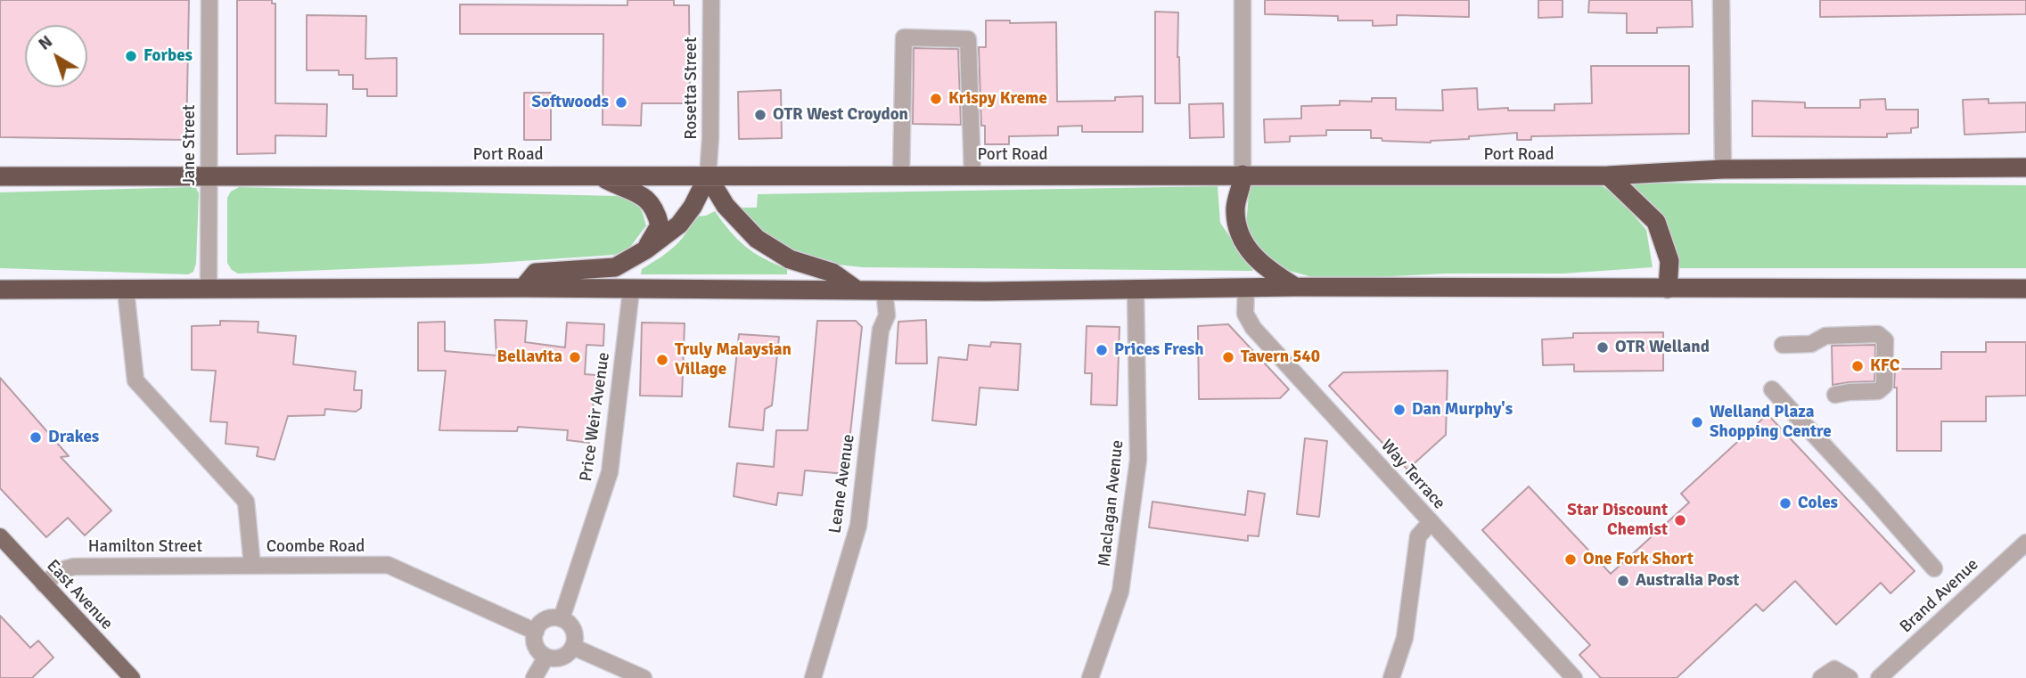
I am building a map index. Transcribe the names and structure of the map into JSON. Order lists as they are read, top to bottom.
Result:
{
  "streets": {
    "highway": ["Port Road"],
    "main road": ["East Avenue"],
    "street": [
      "Rosetta Street",
      "Jane Street",
      "Price Weir Avenue",
      "Way Terrace",
      "Leane Avenue",
      "Maclagan Avenue",
      "Hamilton Street",
      "Coombe Road",
      "Brand Avenue"
    ]
  },
  "crossings": [
    ["Rosetta Street", "Port Road"],
    ["Jane Street", "Port Road"],
    ["Price Weir Avenue", "Coombe Road"],
    ["Hamilton Street", "Coombe Road"],
    ["Hamilton Street", "East Avenue"]
  ],
  "places": [
    "Forbes",
    "Krispy Kreme",
    "Softwoods",
    "OTR West Croydon",
    "OTR Welland",
    "Prices Fresh",
    "Bellavita",
    "Tavern 540",
    "Truly Malaysian Village",
    "KFC",
    "Dan Murphy's",
    "Welland Plaza Shopping Centre",
    "Drakes",
    "Coles",
    "Star Discount Chemist",
    "One Fork Short",
    "Australia Post"
  ],
  "north": "top left"
}
